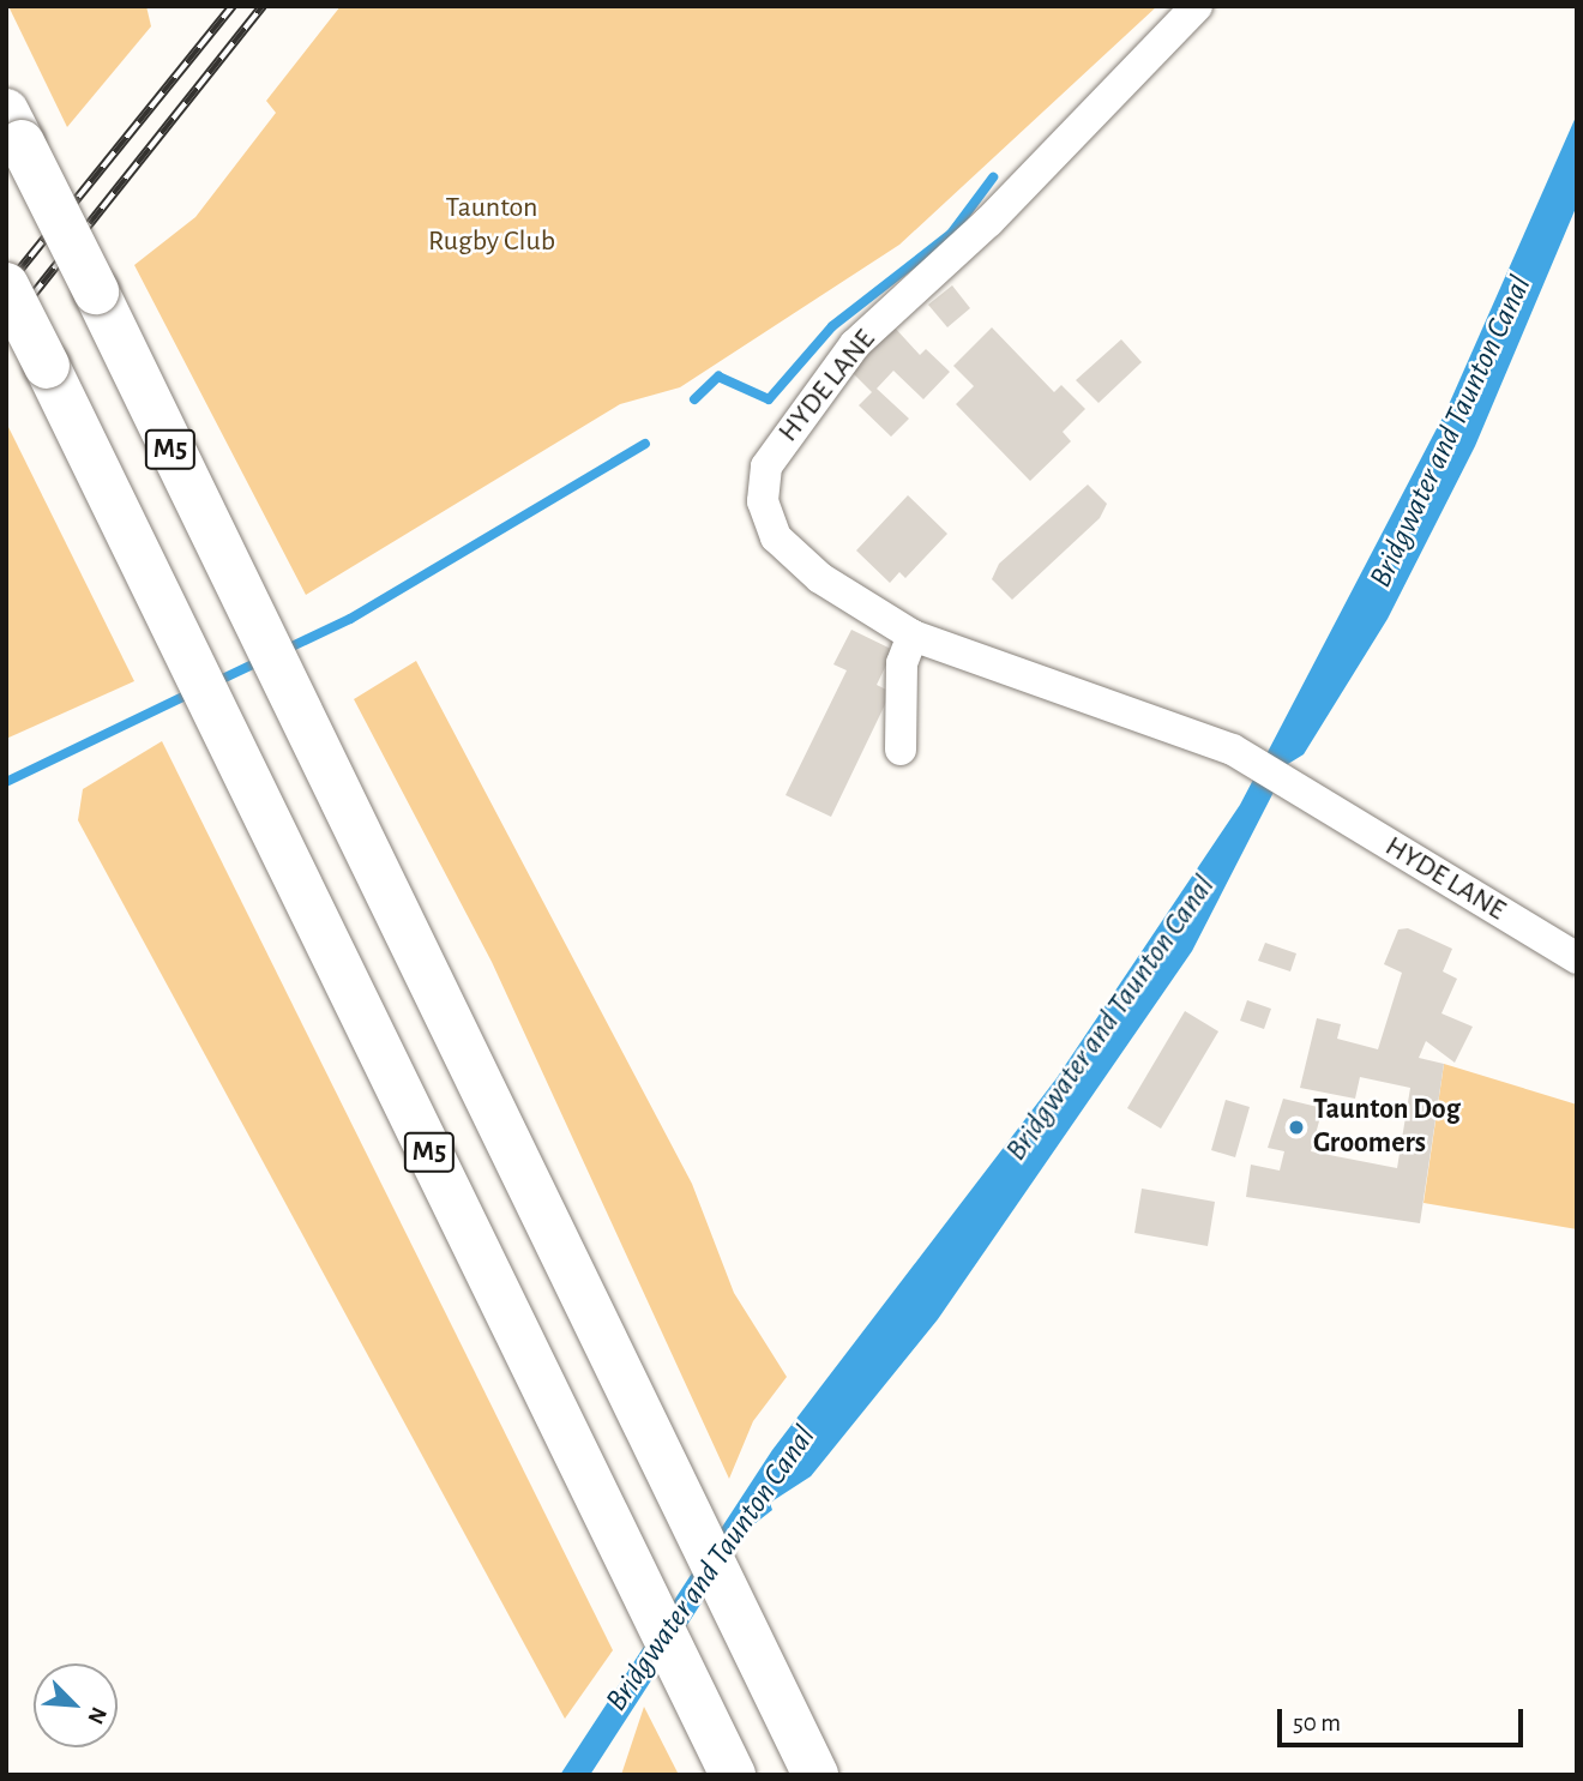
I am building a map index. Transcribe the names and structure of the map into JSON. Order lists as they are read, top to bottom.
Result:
{
  "streets": {
    "highway": ["M5"],
    "street": ["HYDE LANE"]
  },
  "water": ["Bridgwater and Taunton Canal"],
  "parks": ["Taunton Rugby Club"],
  "places": ["Taunton Dog Groomers"],
  "scale_bar": "50 m",
  "north": "bottom right"
}
